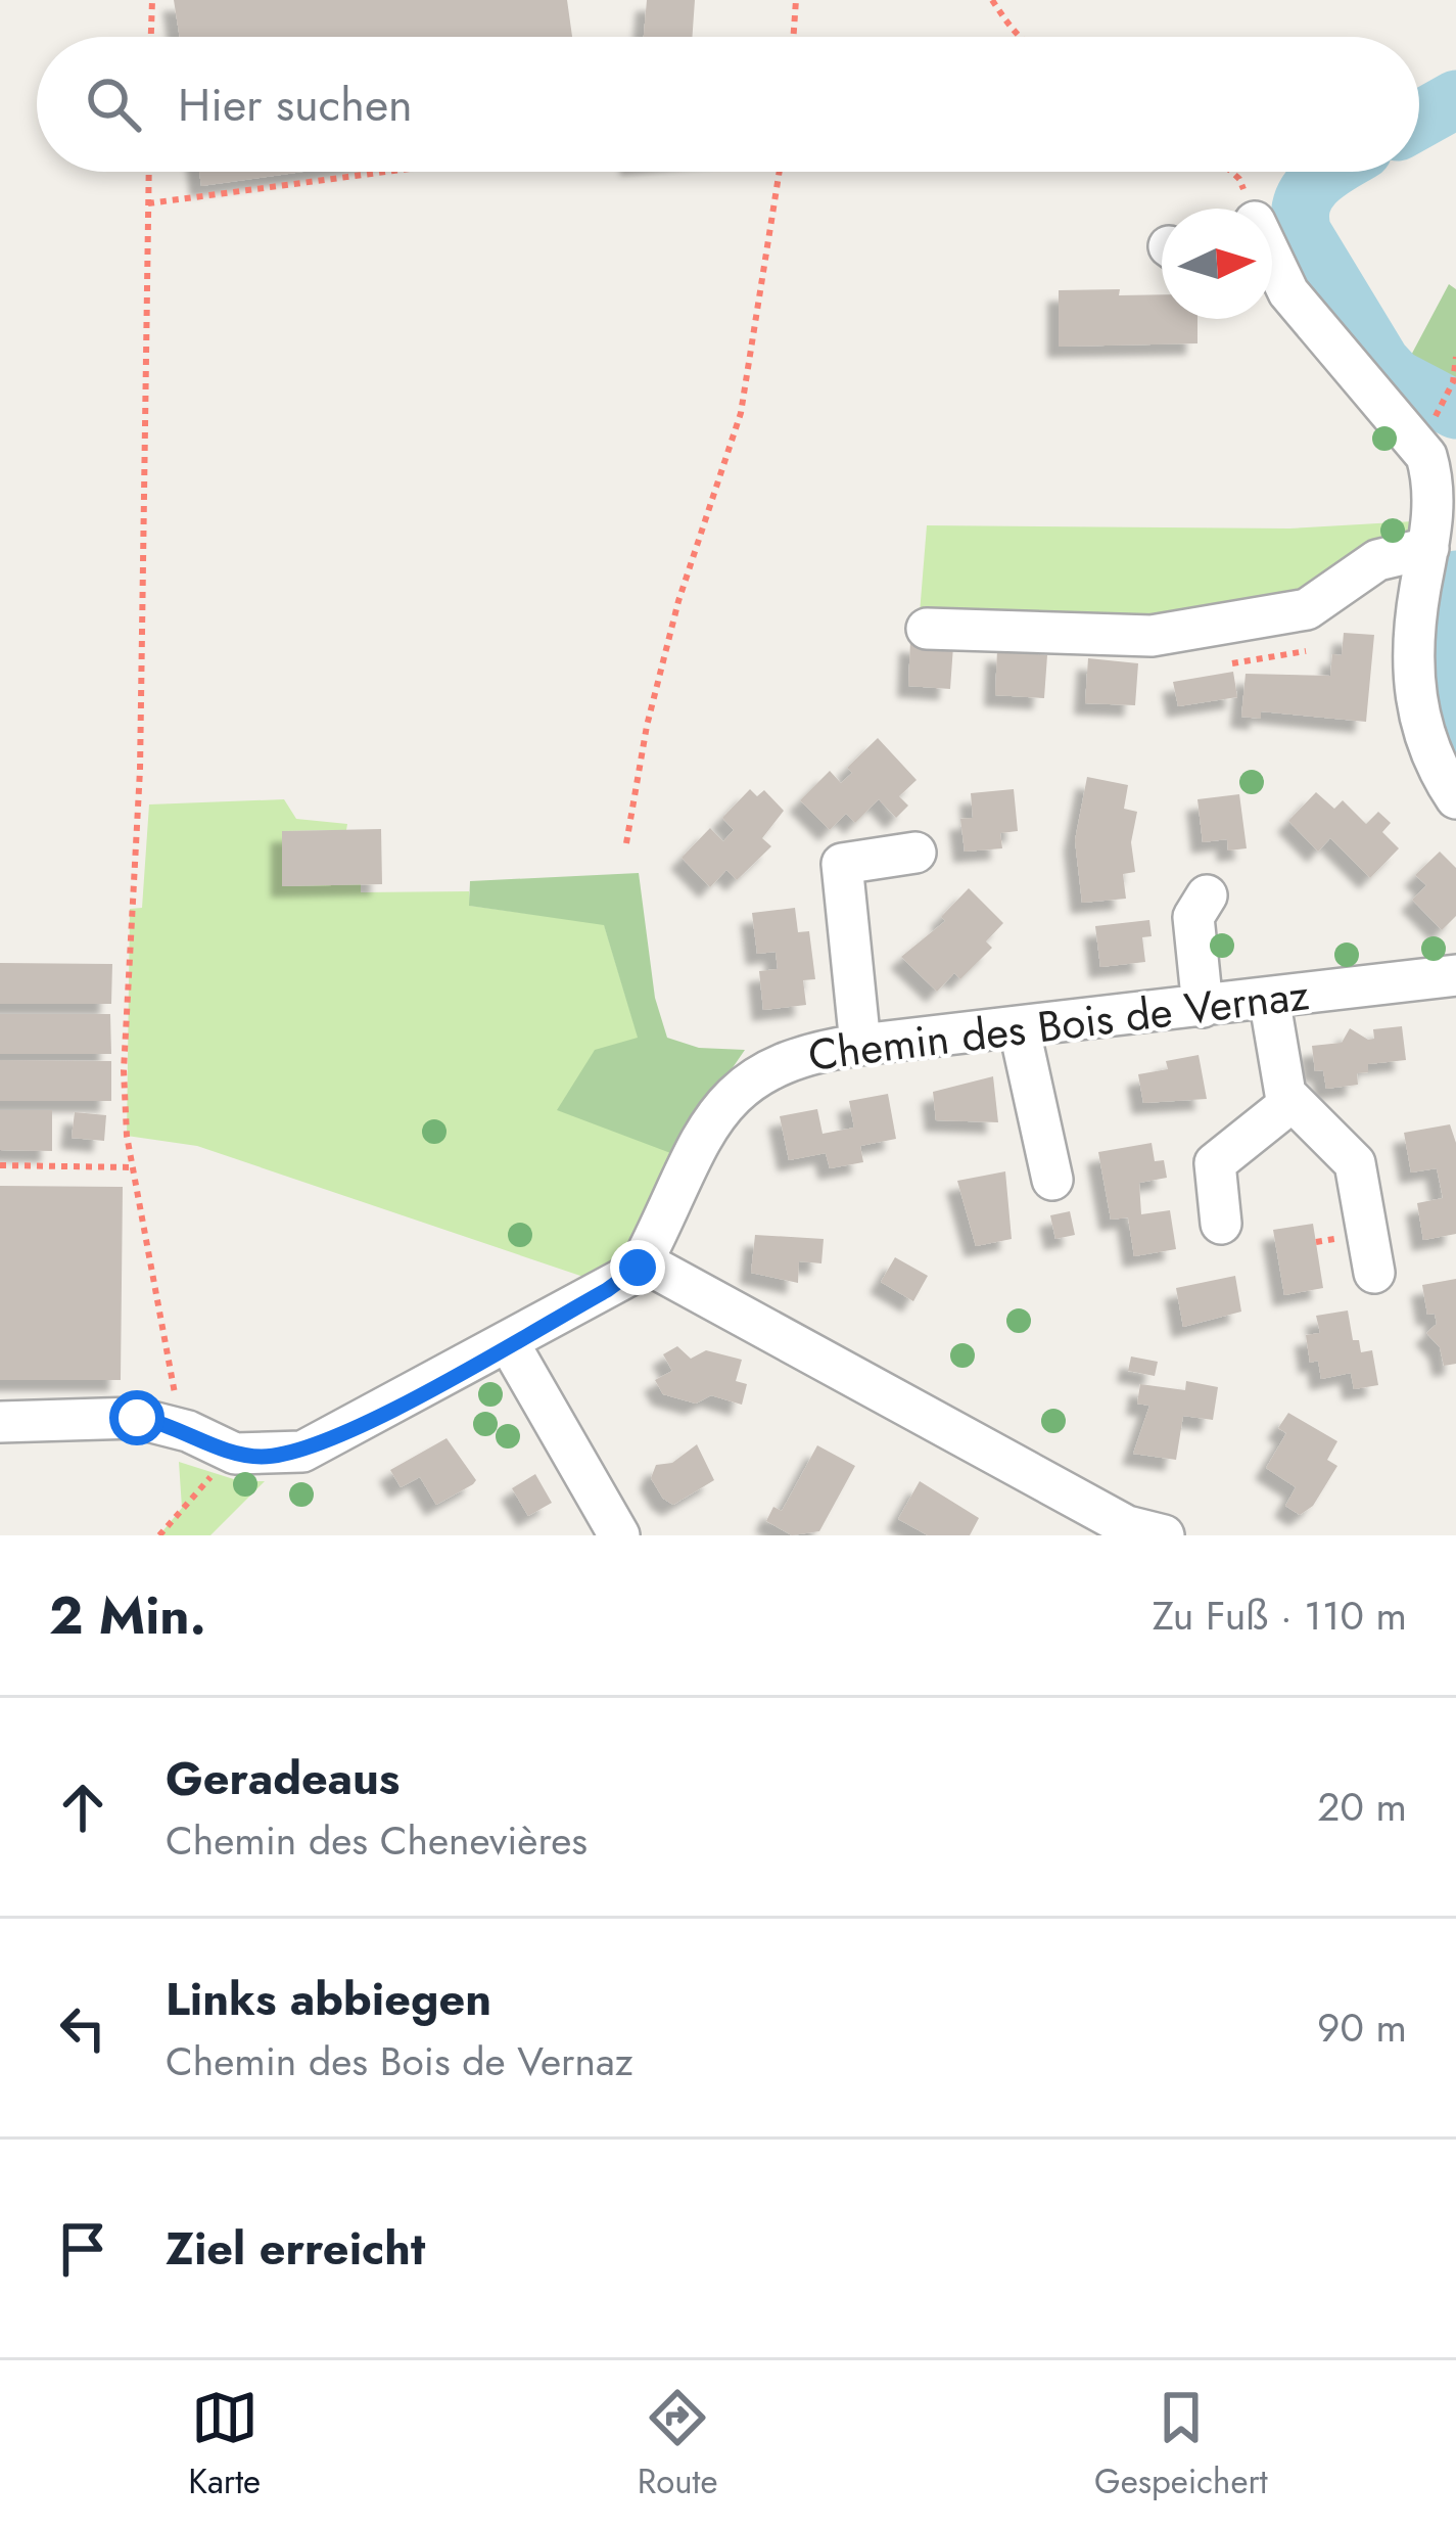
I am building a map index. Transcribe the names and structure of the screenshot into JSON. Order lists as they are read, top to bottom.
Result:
{
  "streets": {
    "street": ["Chemin des Bois de Vernaz"]
  },
  "north": "right",
  "page": {
    "search": "Hier suchen",
    "heading": ["2 Min.", "Zu Fuß · 110 m"],
    "list": [
      ["Geradeaus", "Chemin des Chenevières", "20 m"],
      ["Links abbiegen", "Chemin des Bois de Vernaz", "90 m"],
      "Ziel erreicht"
    ],
    "nav": ["Karte", "Route", "Gespeichert"]
  }
}
